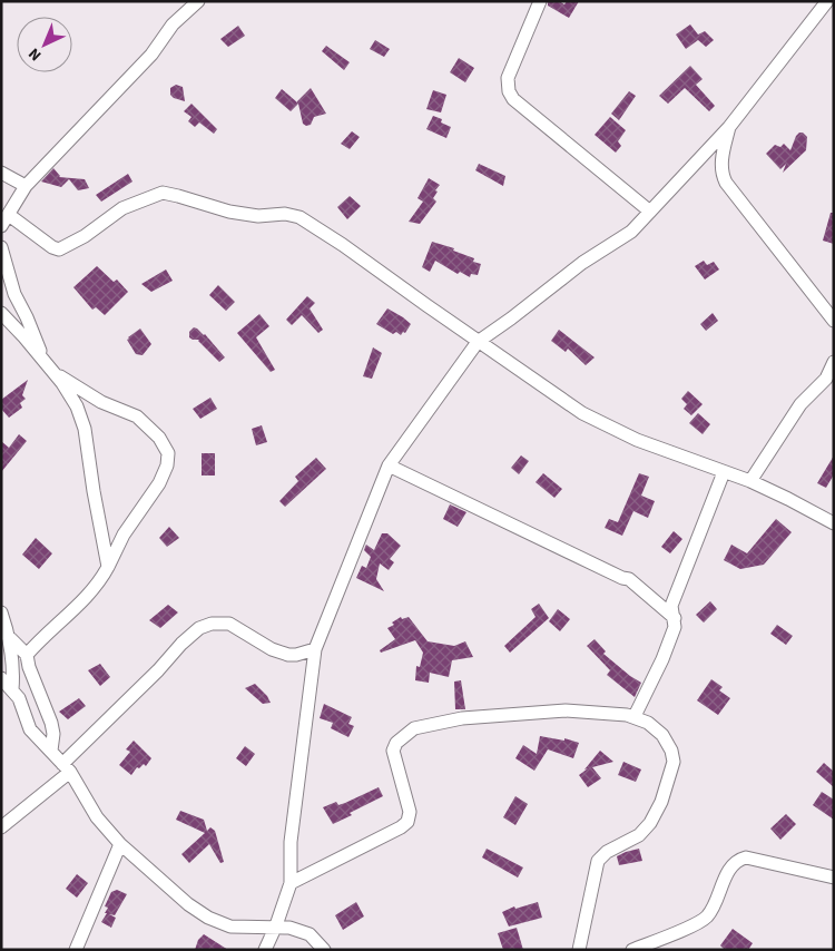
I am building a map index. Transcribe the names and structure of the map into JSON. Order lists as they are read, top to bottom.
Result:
{
  "north": "bottom left"
}
